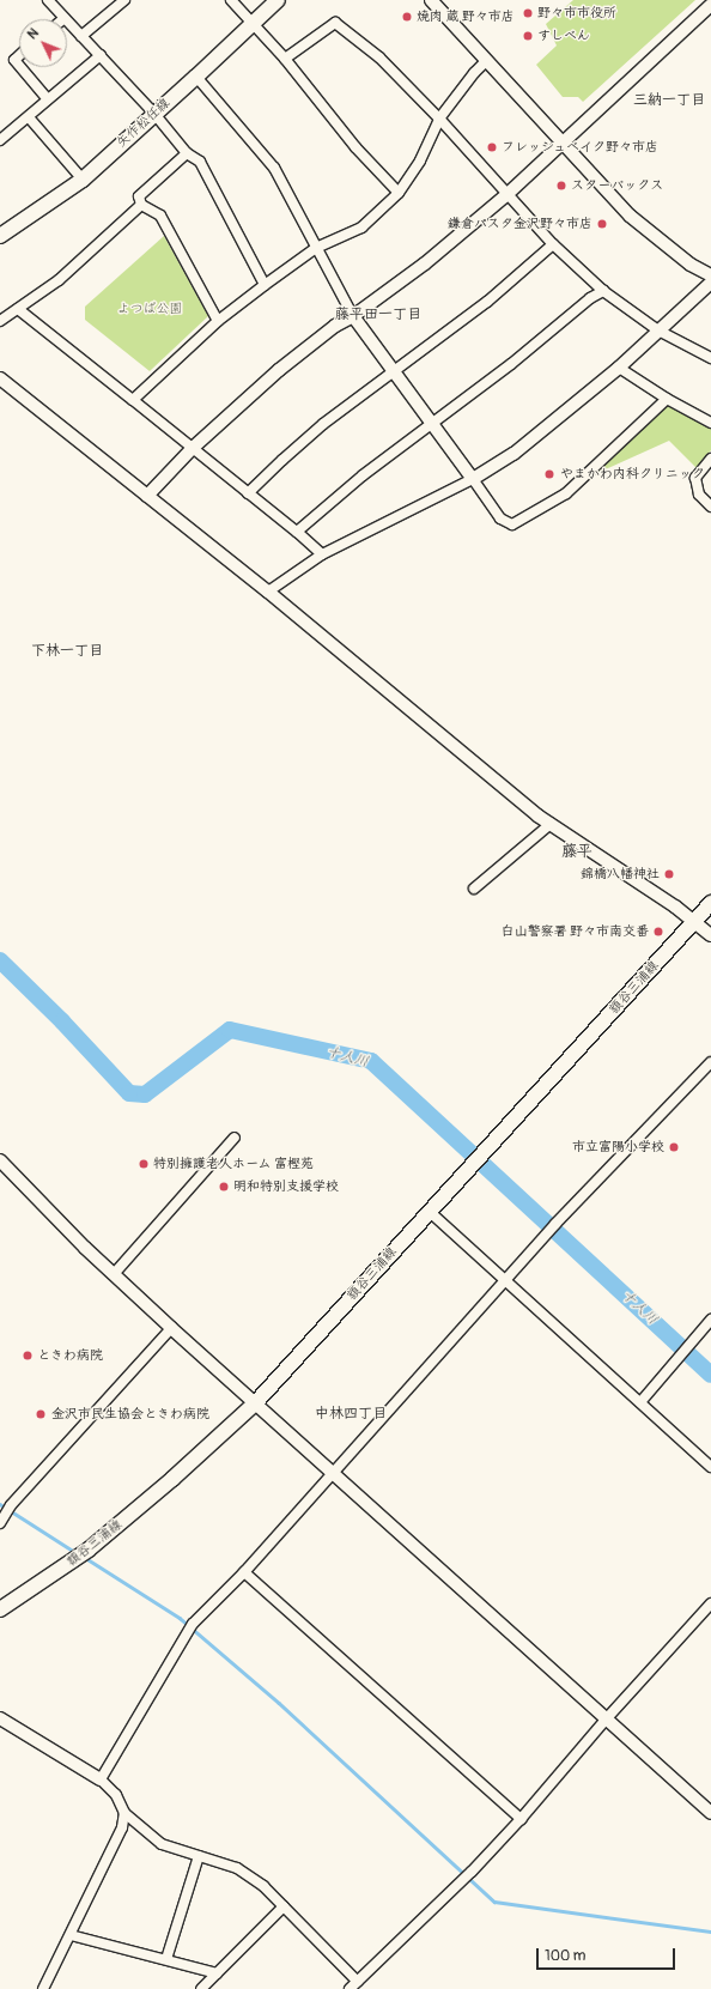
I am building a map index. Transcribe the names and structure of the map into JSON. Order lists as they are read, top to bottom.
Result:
{
  "streets": {
    "main road": ["矢作松任線", "額谷三浦線"]
  },
  "districts": [
    "三納一丁目",
    "藤平田一丁目",
    "下林一丁目",
    "藤平",
    "中林四丁目"
  ],
  "water": ["十人川"],
  "parks": ["よつば公園"],
  "places": [
    "野々市市役所",
    "焼肉 蔵 野々市店",
    "すしべん",
    "フレッシュベイク野々市店",
    "スターバックス",
    "鎌倉パスタ金沢野々市店",
    "やまかわ内科クリニック",
    "錦橋八幡神社",
    "白山警察署 野々市南交番",
    "市立富陽小学校",
    "特別擁護老人ホーム 富樫苑",
    "明和特別支援学校",
    "ときわ病院",
    "金沢市民生協会ときわ病院"
  ],
  "scale_bar": "100 m",
  "north": "top left"
}
